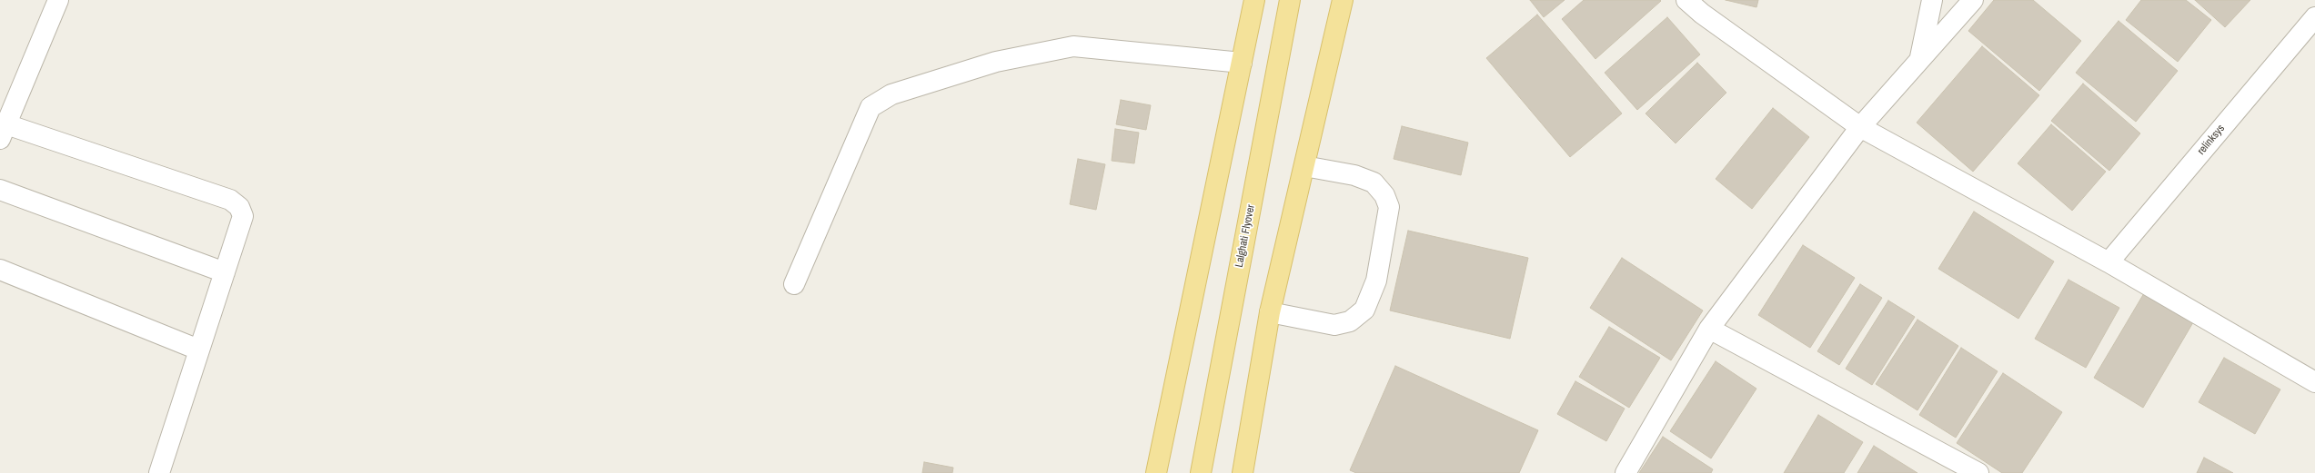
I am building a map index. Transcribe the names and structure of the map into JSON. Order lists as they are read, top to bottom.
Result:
{
  "streets": {
    "main road": ["Lalghati Flyover"],
    "street": ["relinksys"]
  }
}
